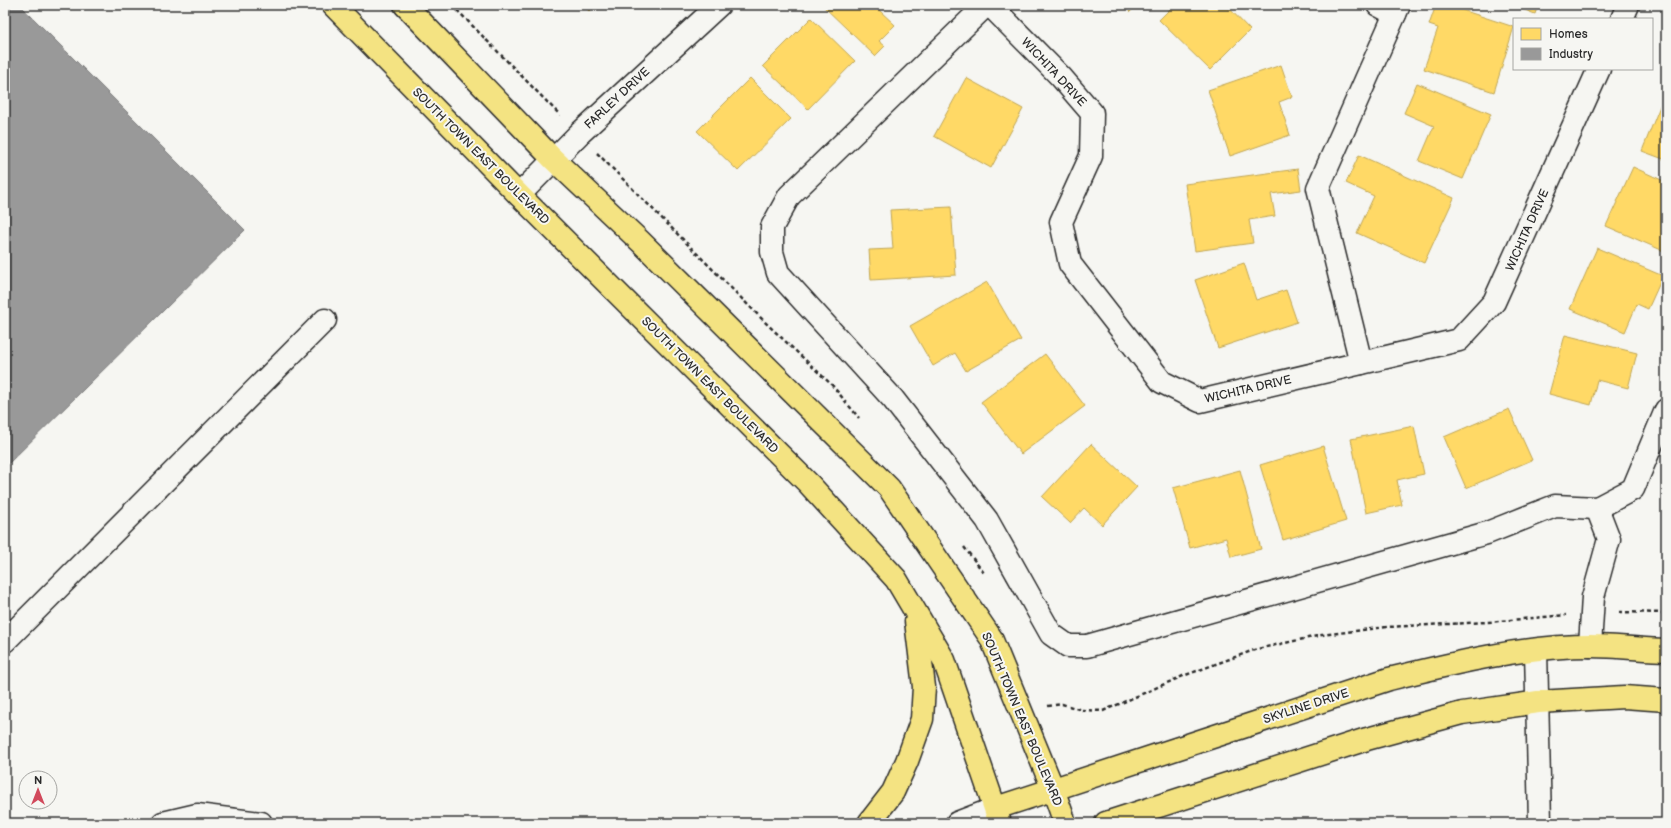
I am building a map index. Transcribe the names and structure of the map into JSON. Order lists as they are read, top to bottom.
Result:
{
  "streets": {
    "main road": ["SOUTH TOWN EAST BOULEVARD", "SKYLINE DRIVE"],
    "street": ["WICHITA DRIVE", "FARLEY DRIVE"]
  },
  "crossings": [
    ["FARLEY DRIVE", "SOUTH TOWN EAST BOULEVARD"],
    ["SOUTH TOWN EAST BOULEVARD", "SKYLINE DRIVE"]
  ],
  "legend": ["Homes", "Industry"],
  "north": "top"
}
